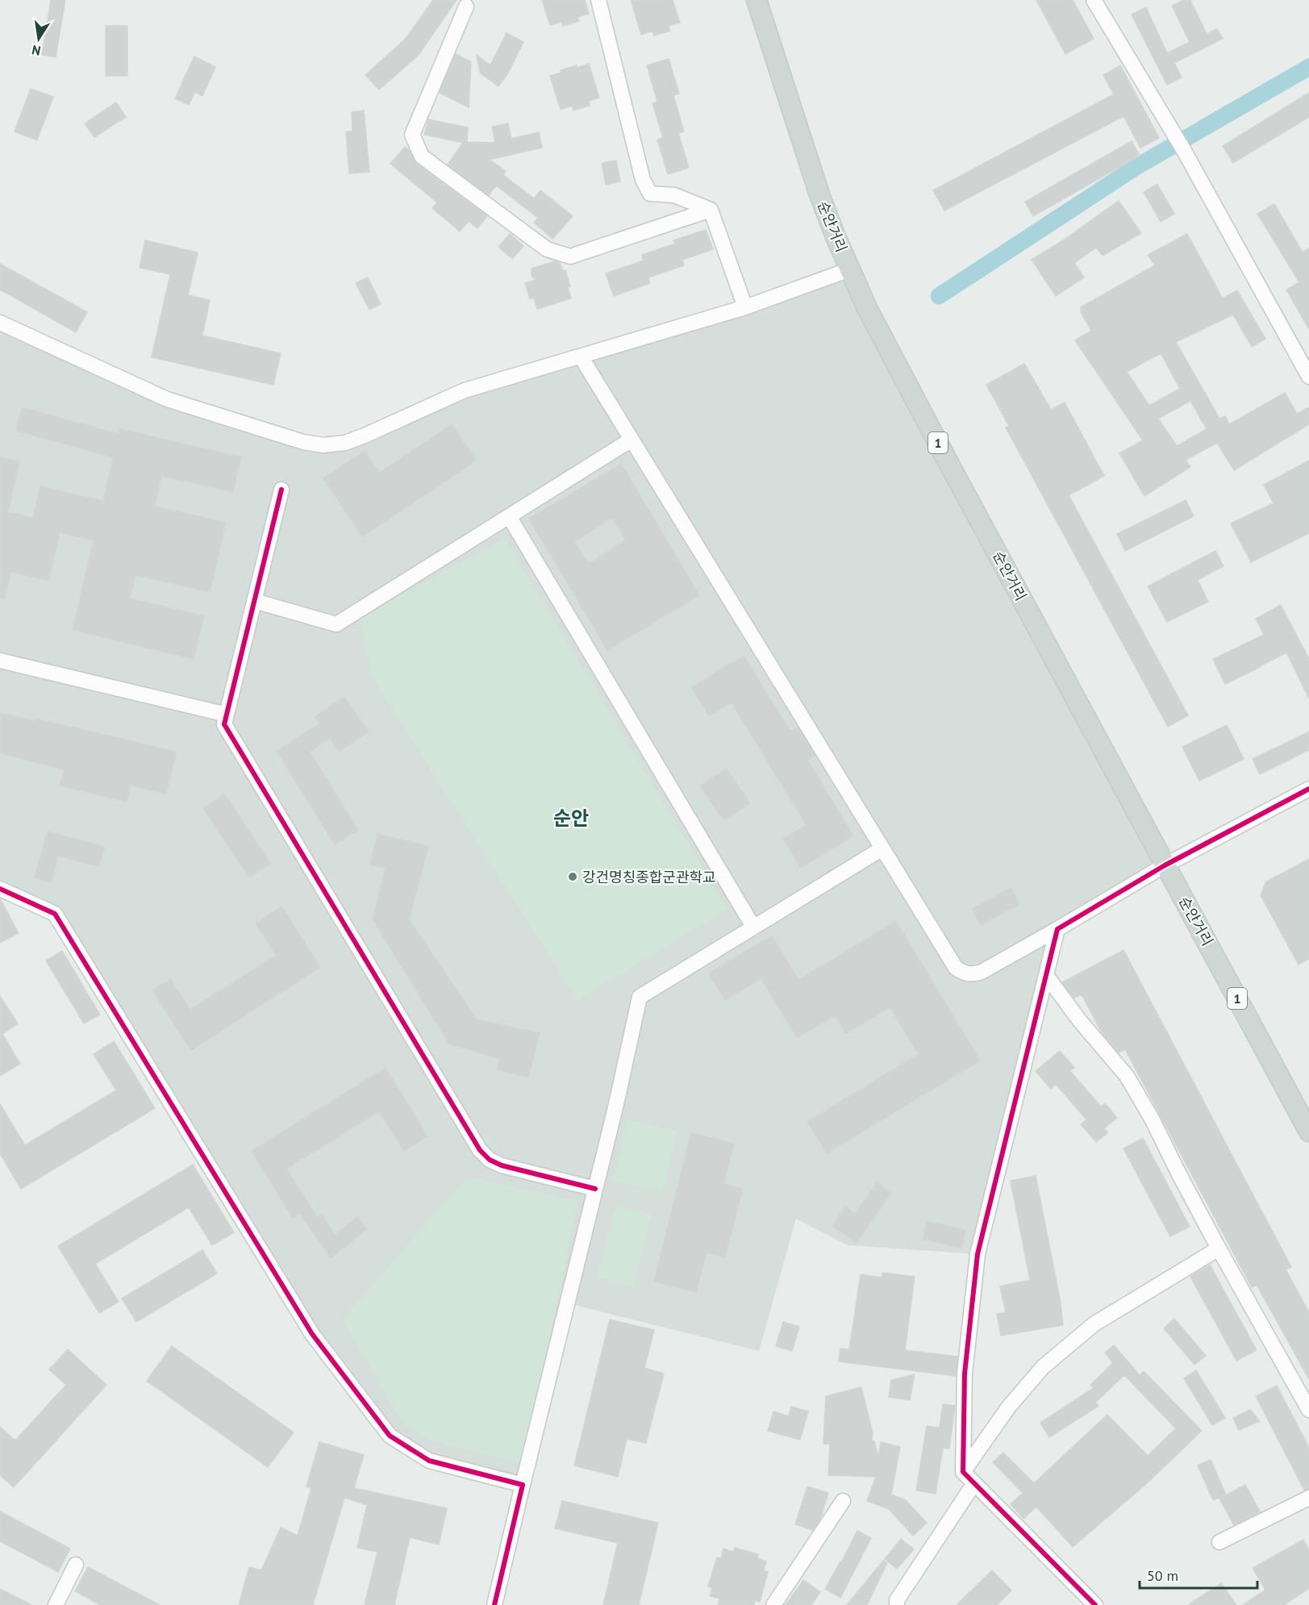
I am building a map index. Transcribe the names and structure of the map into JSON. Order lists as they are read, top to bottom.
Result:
{
  "streets": {
    "main road": ["순안거리", "1"]
  },
  "districts": ["순안"],
  "places": ["강건명칭종합군관학교"],
  "scale_bar": "50 m",
  "north": "bottom"
}
